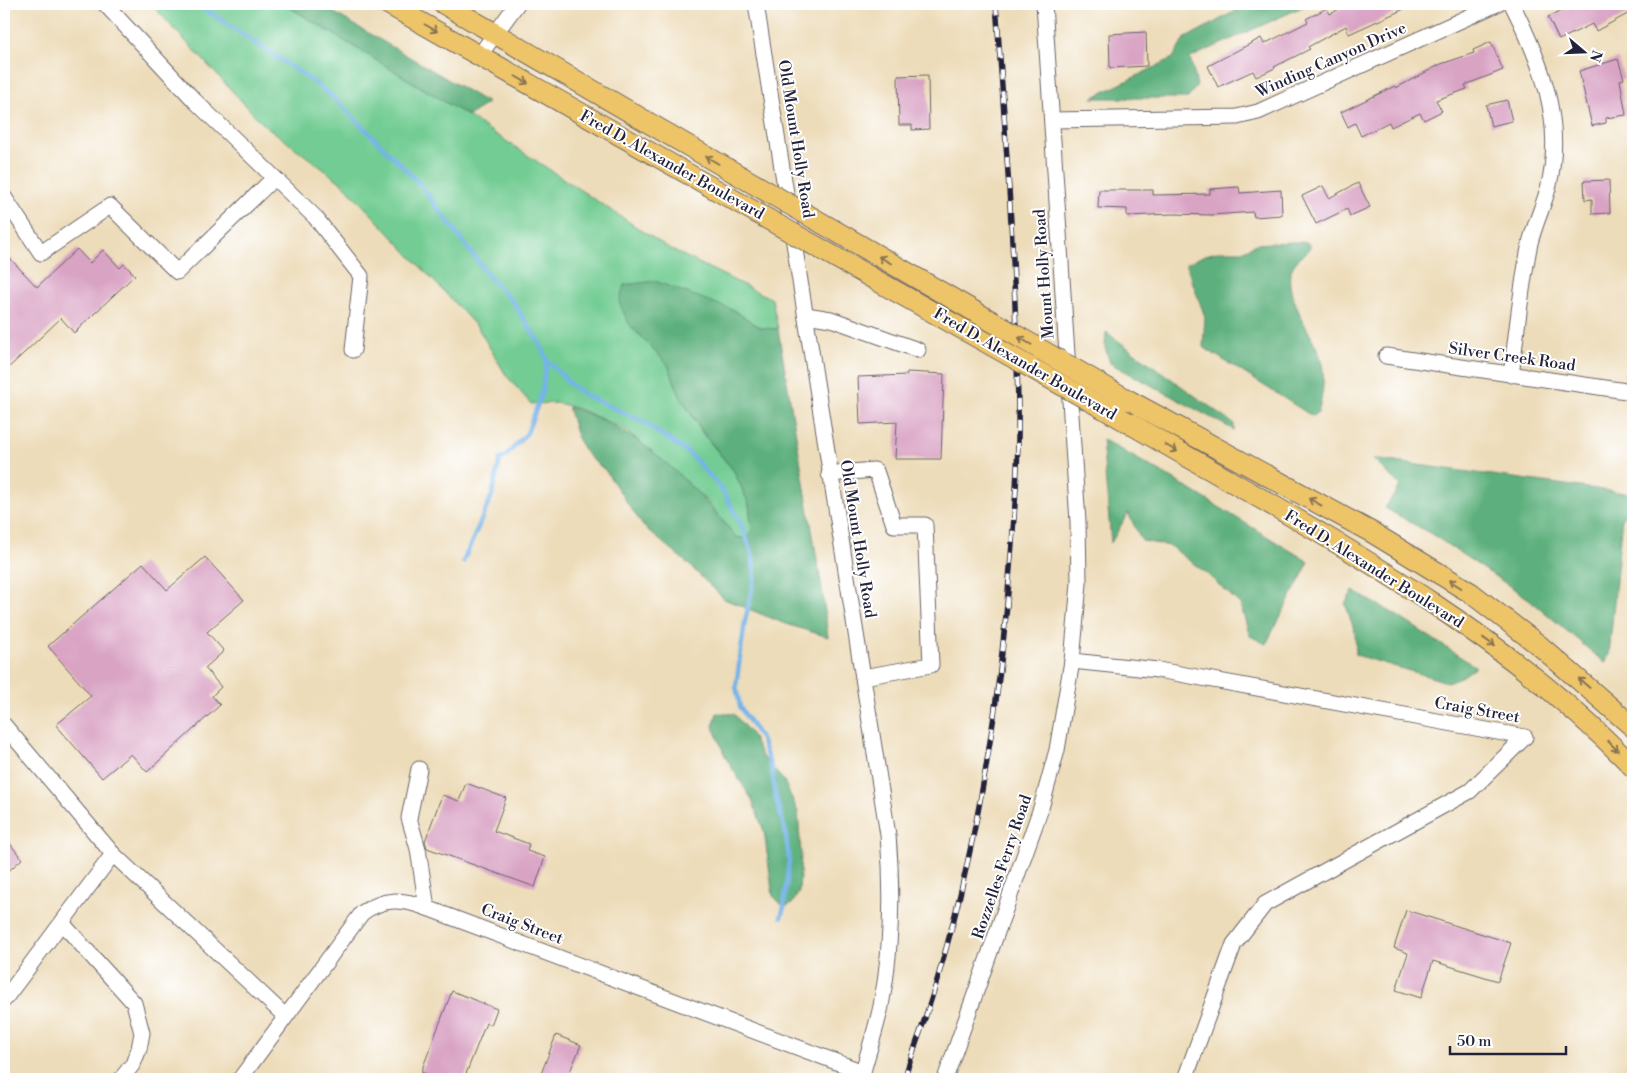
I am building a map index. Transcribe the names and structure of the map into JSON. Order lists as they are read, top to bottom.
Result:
{
  "streets": {
    "main road": ["Fred D. Alexander Boulevard"],
    "street": [
      "Winding Canyon Drive",
      "Old Mount Holly Road",
      "Mount Holly Road",
      "Silver Creek Road",
      "Craig Street",
      "Rozzelles Ferry Road"
    ]
  },
  "crossings": [
    ["Winding Canyon Drive", "Mount Holly Road"],
    ["Old Mount Holly Road", "Craig Street"],
    ["Mount Holly Road", "Craig Street"],
    ["Mount Holly Road", "Rozzelles Ferry Road"],
    ["Craig Street", "Rozzelles Ferry Road"]
  ],
  "scale_bar": "50 m",
  "north": "right"
}
